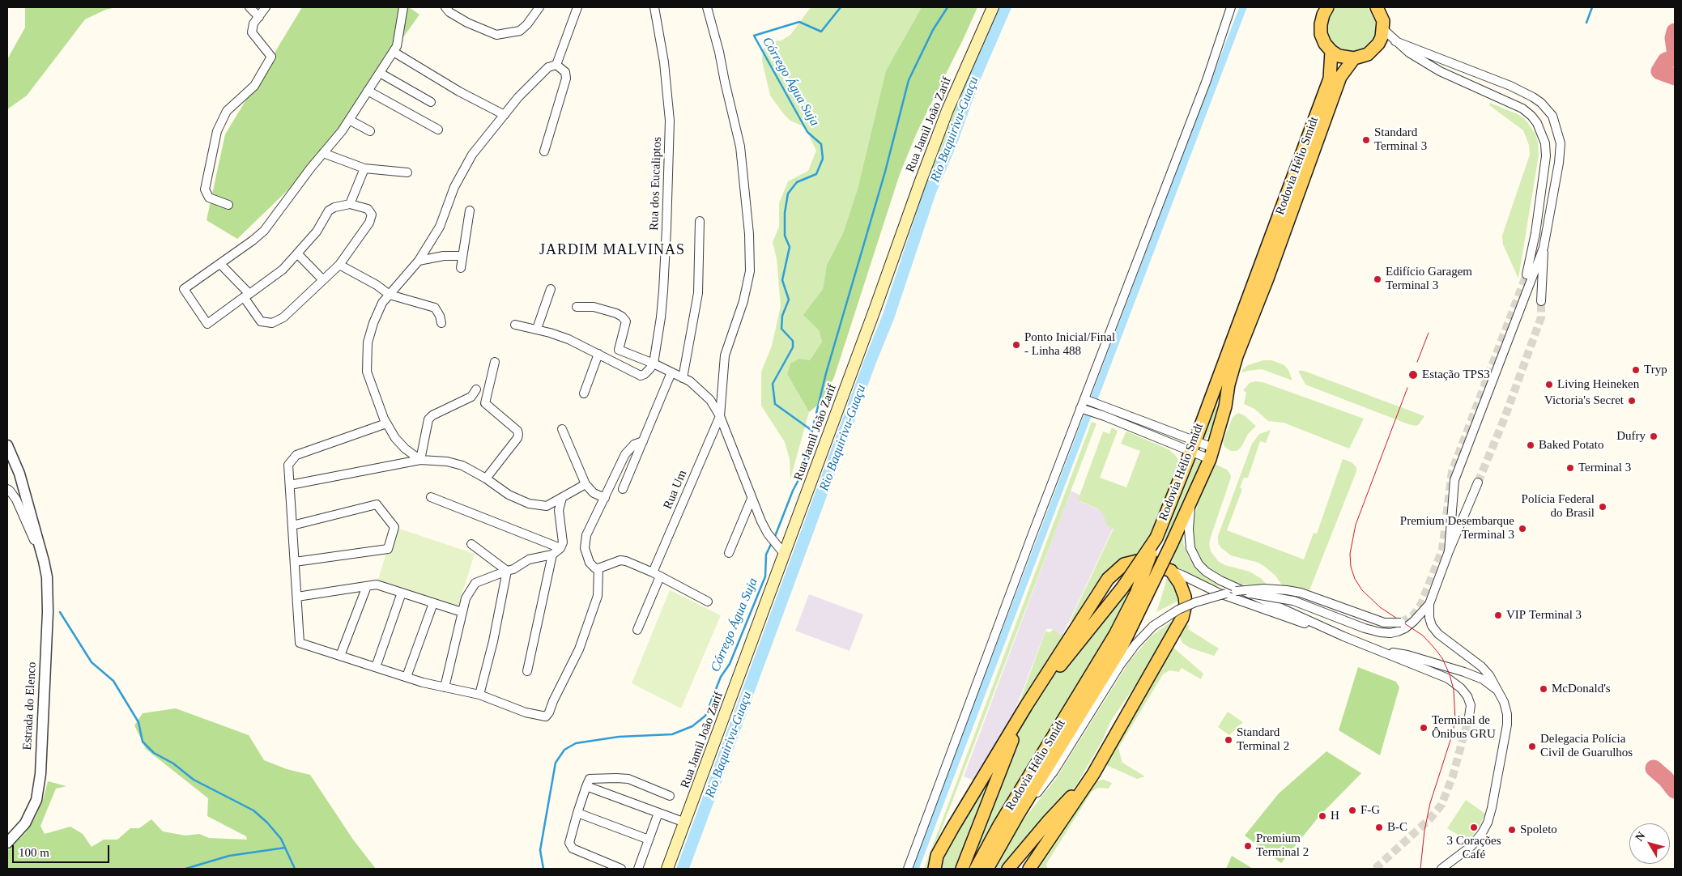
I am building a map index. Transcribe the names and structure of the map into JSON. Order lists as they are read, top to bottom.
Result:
{
  "streets": {
    "main road": ["Rua Jamil João Zarif", "Rodovia Hélio Smidt"],
    "street": ["Rua dos Eucaliptos", "Rua Um", "Estrada do Elenco"]
  },
  "districts": ["JARDIM MALVINAS"],
  "water": ["Córrego Água Suja", "Rio Baquirivu-Guaçu"],
  "places": [
    "Standard Terminal 3",
    "Edifício Garagem Terminal 3",
    "Ponto Inicial/Final - Linha 488",
    "Tryp",
    "Estação TPS3",
    "Living Heineken",
    "Victoria's Secret",
    "Dufry",
    "Baked Potato",
    "Terminal 3",
    "Polícia Federal do Brasil",
    "Premium Desembarque Terminal 3",
    "VIP Terminal 3",
    "McDonald's",
    "Terminal de Ônibus GRU",
    "Standard Terminal 2",
    "Delegacia Polícia Civil de Guarulhos",
    "F-G",
    "H",
    "B-C",
    "3 Corações Café",
    "Spoleto",
    "Premium Terminal 2"
  ],
  "scale_bar": "100 m",
  "north": "top left"
}
